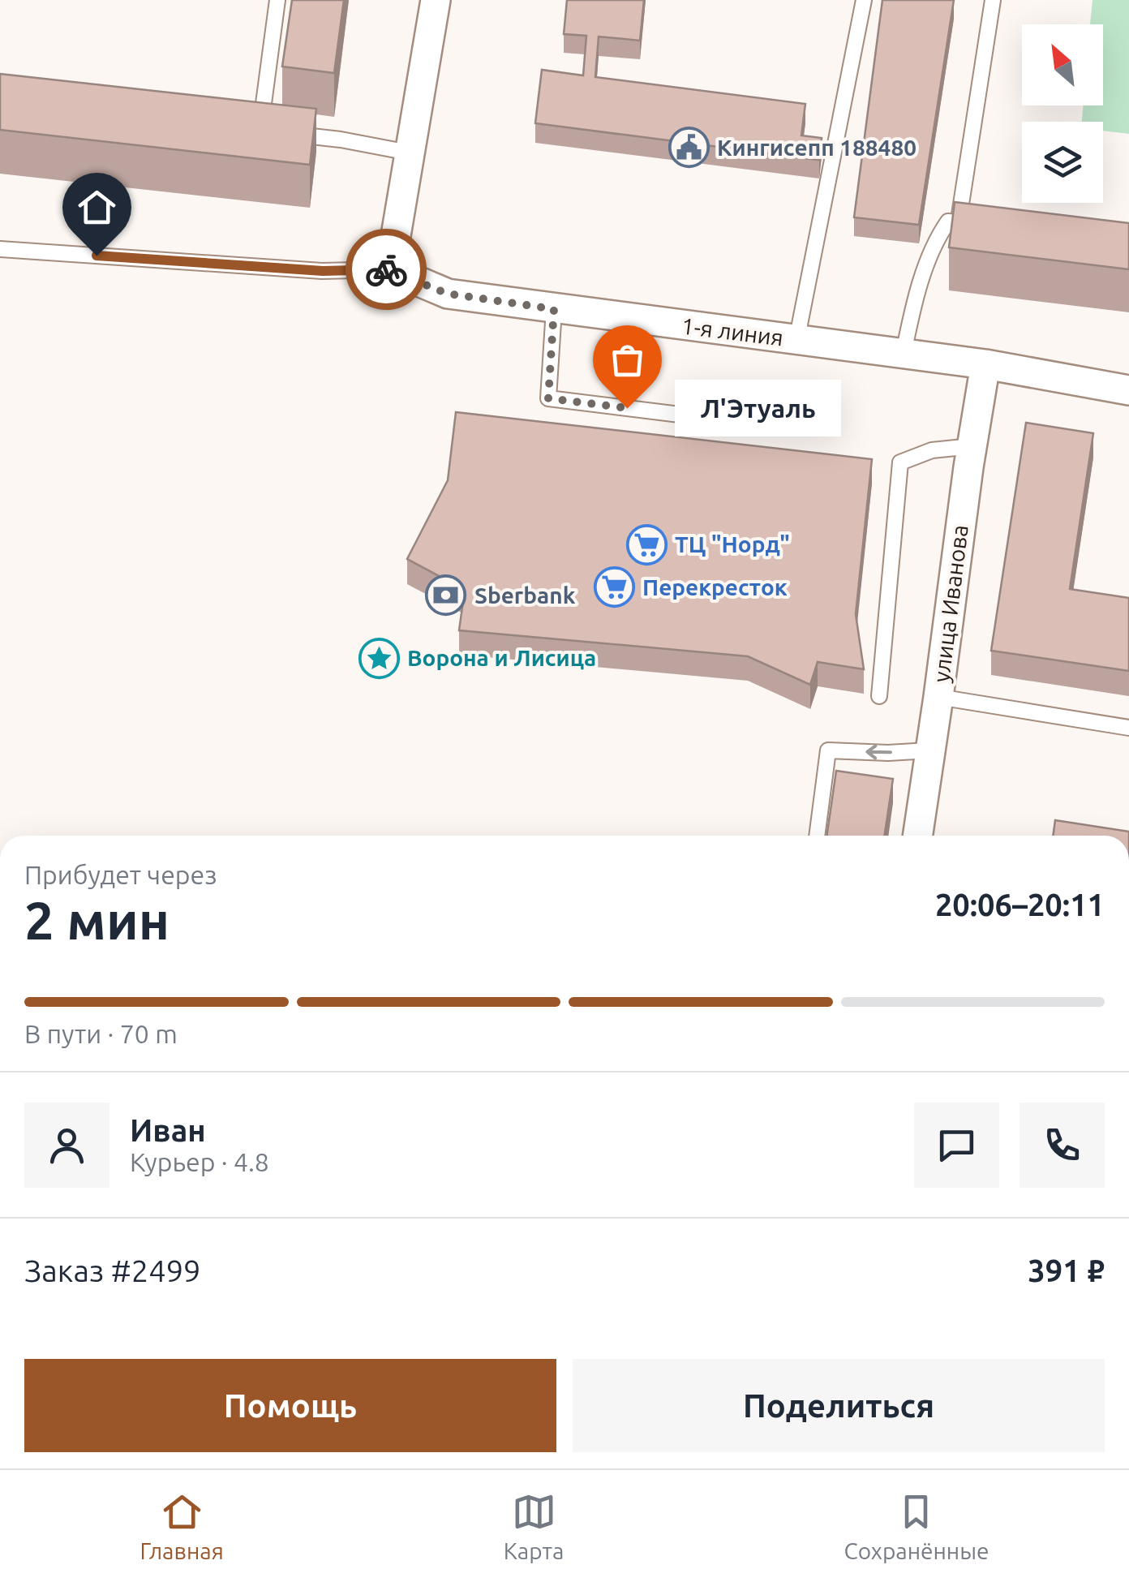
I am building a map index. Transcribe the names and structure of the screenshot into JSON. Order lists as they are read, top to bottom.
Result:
{
  "streets": {
    "street": ["1-я линия", "улица Иванова"]
  },
  "crossings": [
    ["1-я линия", "улица Иванова"]
  ],
  "places": {
    "public building": ["Кингисепп 188480"],
    "other": ["Л'Этуаль"],
    "supermarket": ["ТЦ \"Норд\"", "Перекресток"],
    "bank": ["Sberbank"],
    "place": ["Ворона и Лисица"]
  },
  "north": "top left",
  "page": {
    "bubble": "Л'Этуаль",
    "heading": ["2 мин", "Прибудет через", "20:06–20:11"],
    "panel": [
      "Иван",
      "Курьер · 4.8",
      "Заказ #2499",
      "391 ₽"
    ],
    "bar": "В пути · 70 m",
    "buttons": ["Помощь", "Поделиться"],
    "tabs": ["Главная", "Карта", "Сохранённые"]
  }
}
